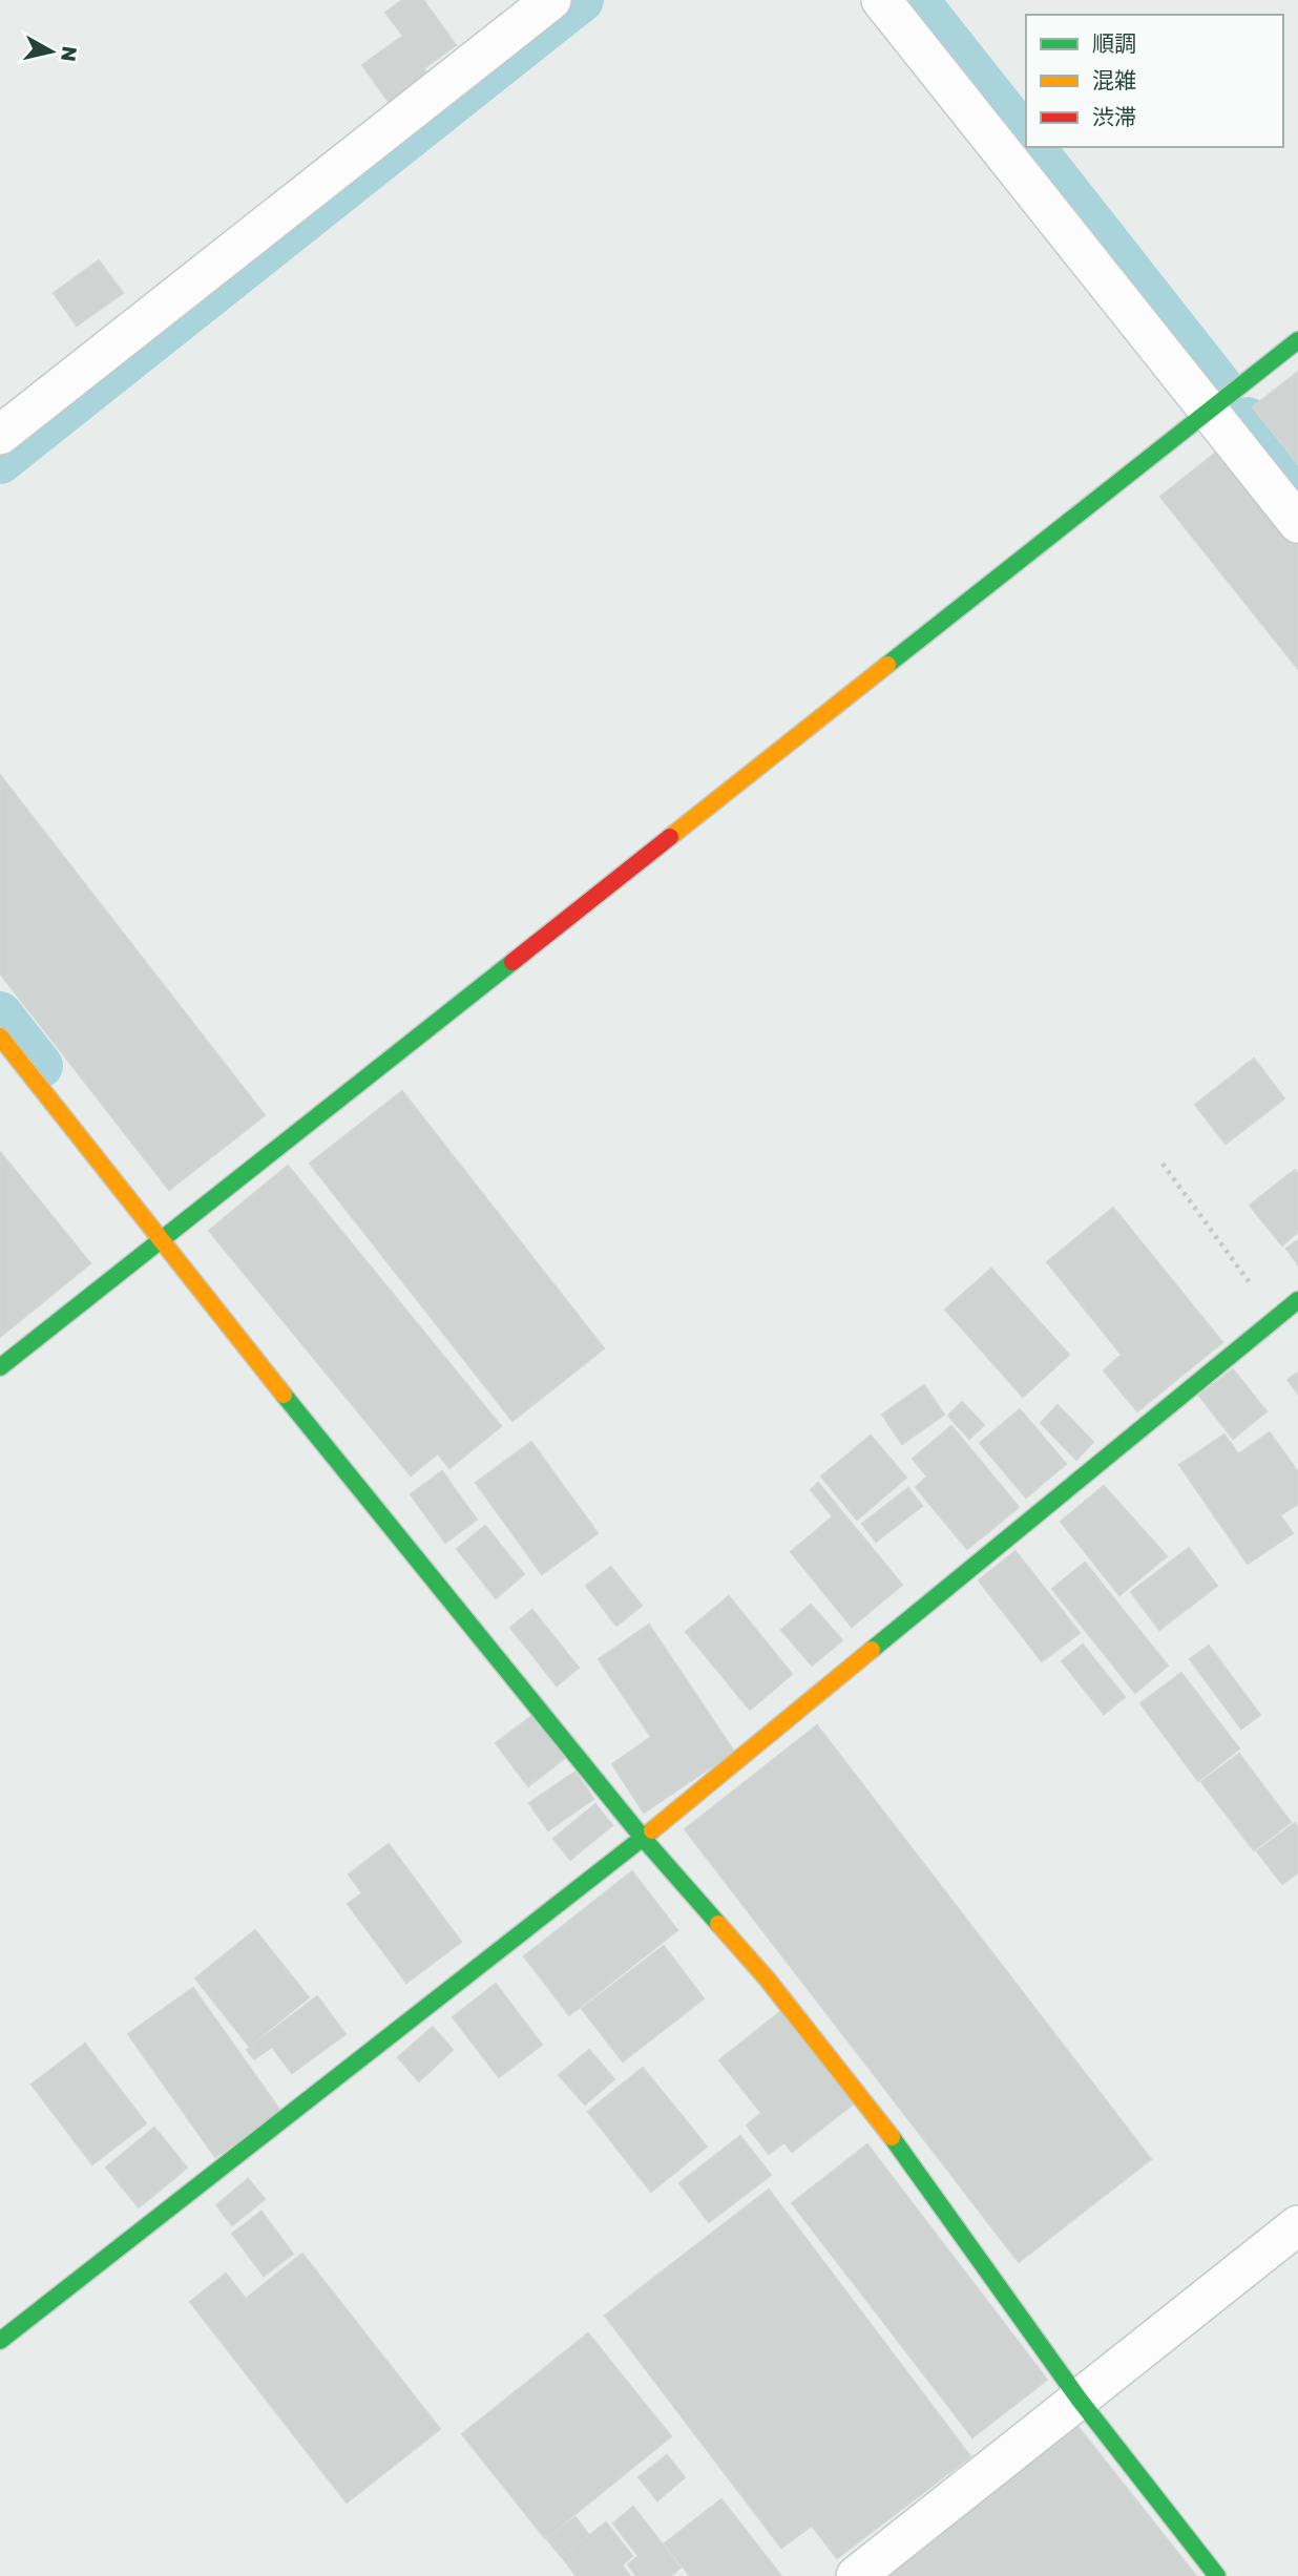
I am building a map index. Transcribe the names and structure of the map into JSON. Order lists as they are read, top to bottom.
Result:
{
  "legend": ["順調", "混雑", "渋滞"],
  "north": "right"
}
